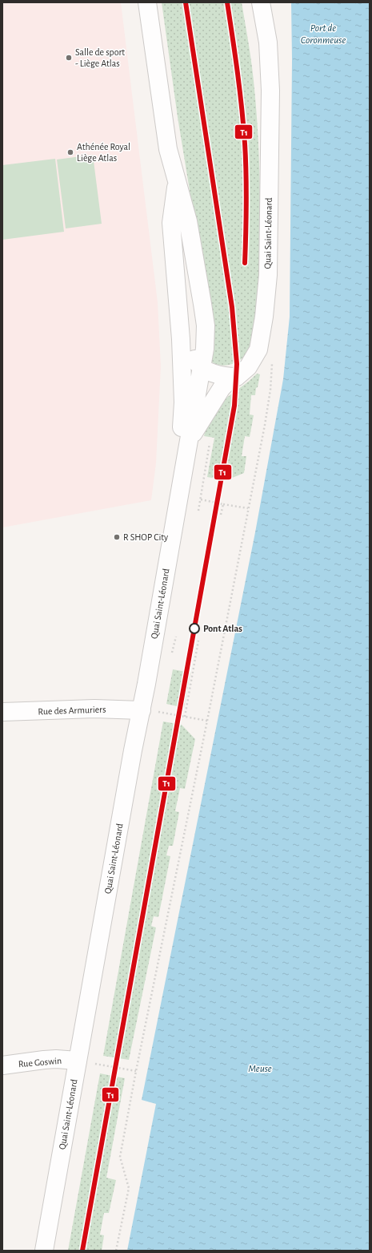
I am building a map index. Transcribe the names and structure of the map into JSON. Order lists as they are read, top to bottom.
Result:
{
  "streets": {
    "main road": ["Quai Saint-Léonard", "Rue des Armuriers", "Rue Goswin"]
  },
  "crossings": [
    ["Quai Saint-Léonard", "Rue des Armuriers"],
    ["Quai Saint-Léonard", "Rue Goswin"]
  ],
  "water": ["Port de Coronmeuse", "Meuse"],
  "places": [
    "Salle de sport - Liège Atlas",
    "Athénée Royal Liège Atlas",
    "R SHOP City",
    "Pont Atlas"
  ],
  "lines": ["transit line T1"]
}
